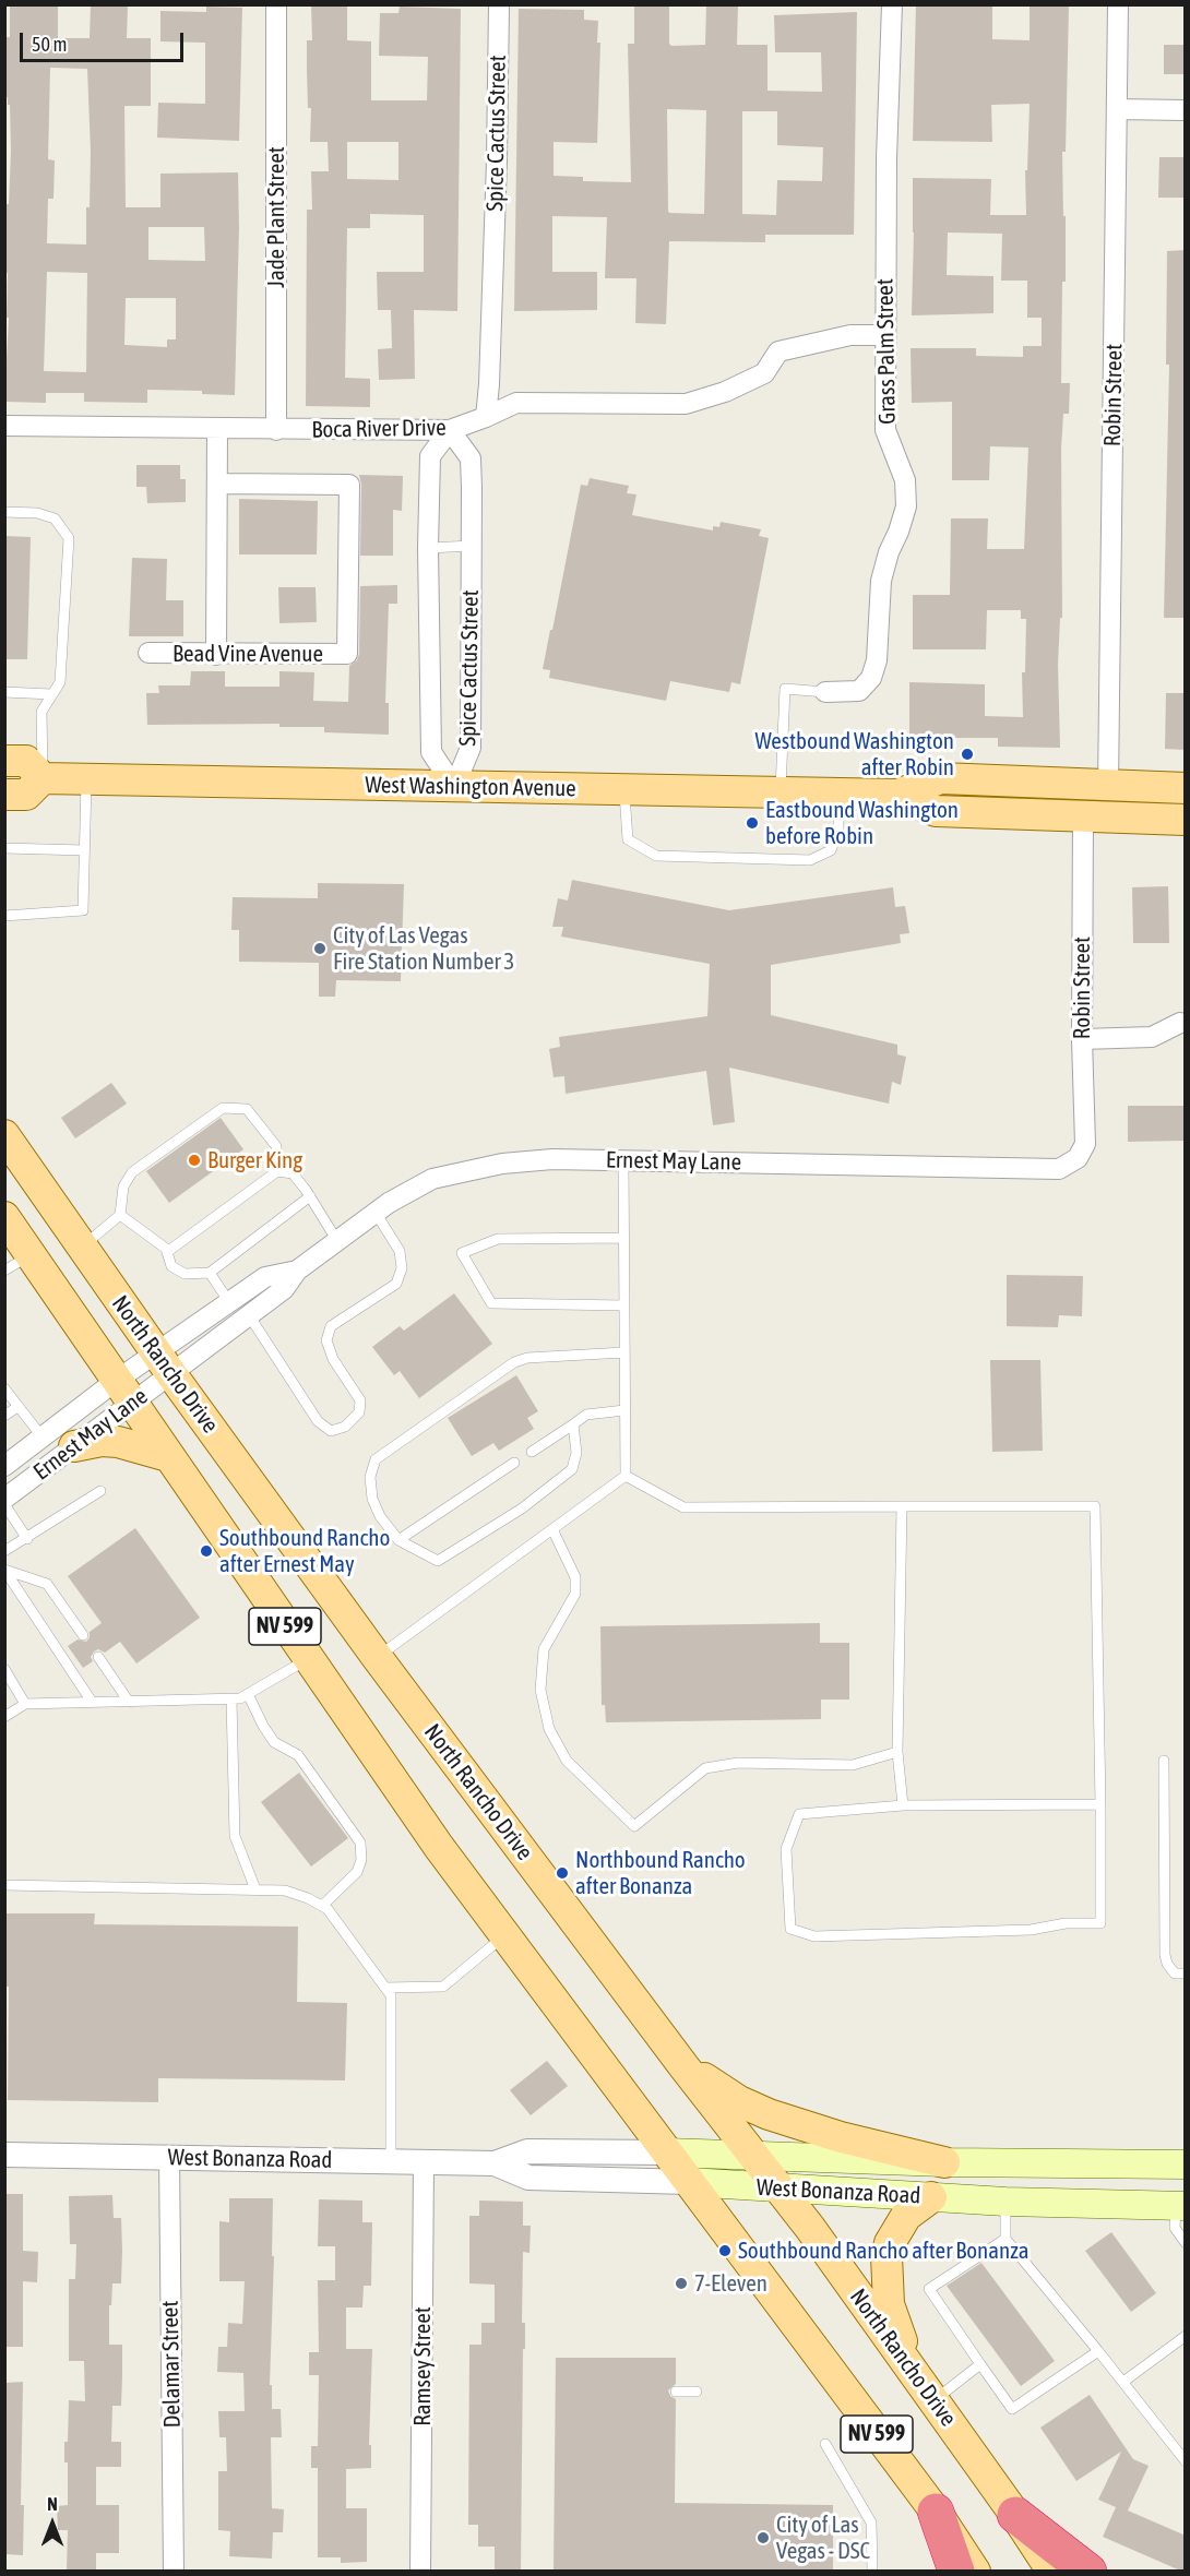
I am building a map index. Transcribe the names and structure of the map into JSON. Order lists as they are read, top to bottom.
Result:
{
  "streets": {
    "main road": [
      "West Washington Avenue",
      "North Rancho Drive",
      "NV 599",
      "West Bonanza Road"
    ],
    "street": [
      "Spice Cactus Street",
      "Jade Plant Street",
      "Grass Palm Street",
      "Robin Street",
      "Boca River Drive",
      "Bead Vine Avenue",
      "Ernest May Lane",
      "Delamar Street",
      "Ramsey Street"
    ]
  },
  "crossings": [
    ["Spice Cactus Street", "Boca River Drive"],
    ["Spice Cactus Street", "West Washington Avenue"],
    ["Jade Plant Street", "Boca River Drive"],
    ["Grass Palm Street", "Boca River Drive"],
    ["Robin Street", "West Washington Avenue"],
    ["Robin Street", "Ernest May Lane"],
    ["Ernest May Lane", "North Rancho Drive"],
    ["North Rancho Drive", "West Bonanza Road"],
    ["West Bonanza Road", "Delamar Street"],
    ["West Bonanza Road", "Ramsey Street"]
  ],
  "places": [
    "Westbound Washington after Robin",
    "Eastbound Washington before Robin",
    "City of Las Vegas Fire Station Number 3",
    "Burger King",
    "Southbound Rancho after Ernest May",
    "Northbound Rancho after Bonanza",
    "Southbound Rancho after Bonanza",
    "7-Eleven",
    "City of Las Vegas - DSC"
  ],
  "scale_bar": "50 m",
  "north": "top"
}
